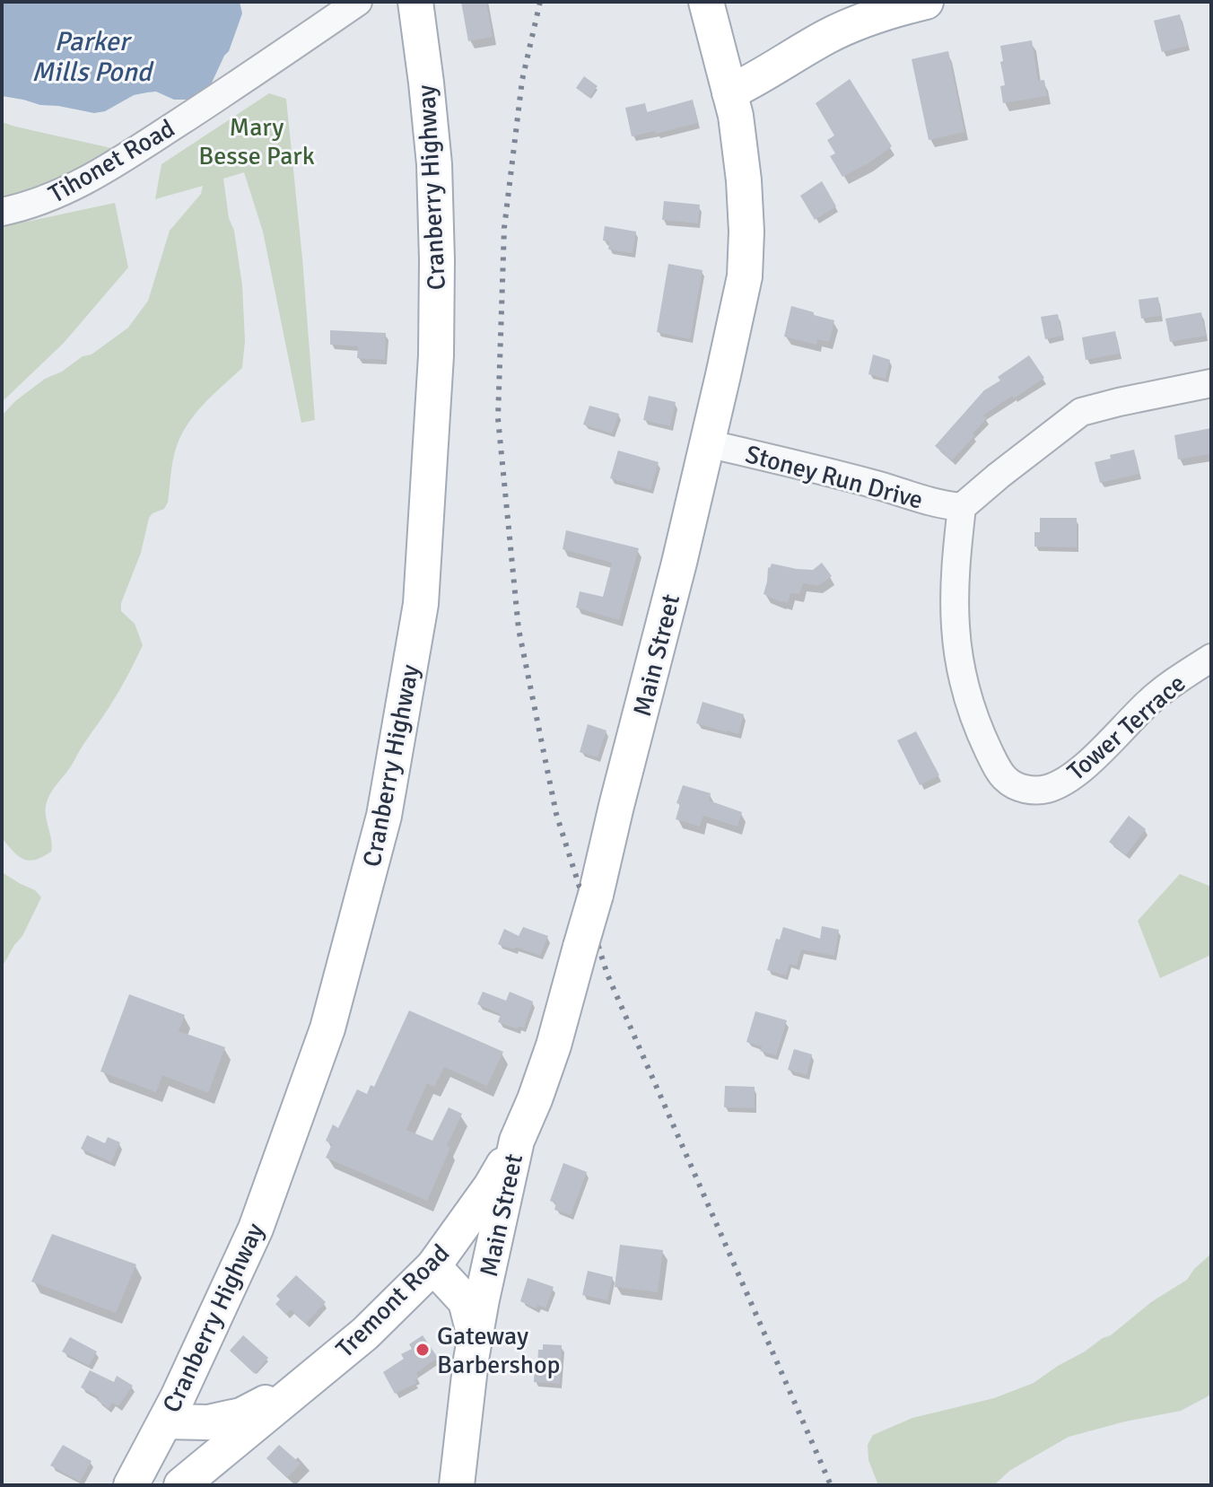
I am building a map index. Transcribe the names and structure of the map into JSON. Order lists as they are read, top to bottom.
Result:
{
  "streets": {
    "main road": ["Cranberry Highway", "Main Street", "Tremont Road"],
    "street": ["Tihonet Road", "Stoney Run Drive", "Tower Terrace"]
  },
  "crossings": [
    ["Cranberry Highway", "Tremont Road"],
    ["Stoney Run Drive", "Main Street"],
    ["Stoney Run Drive", "Tower Terrace"],
    ["Main Street", "Tremont Road"]
  ],
  "water": ["Parker Mills Pond"],
  "parks": ["Mary Besse Park"],
  "places": ["Gateway Barbershop"]
}
